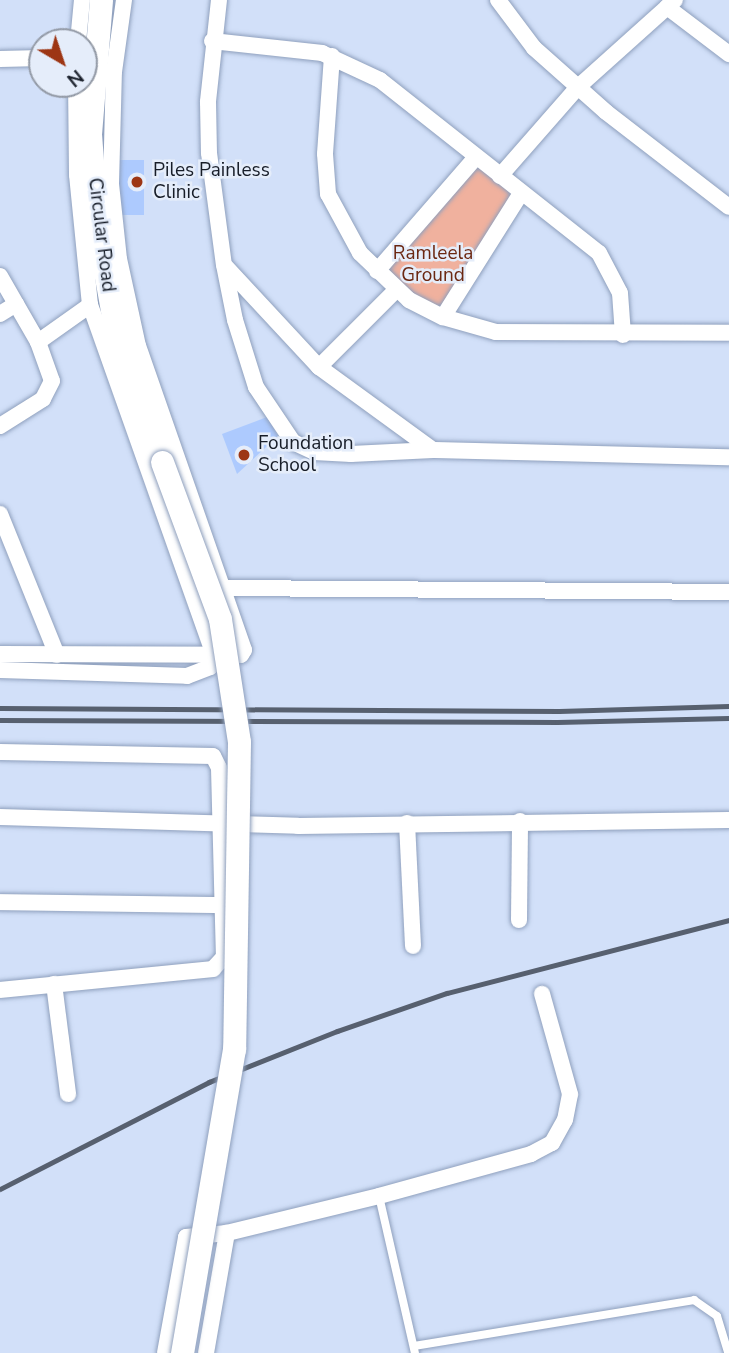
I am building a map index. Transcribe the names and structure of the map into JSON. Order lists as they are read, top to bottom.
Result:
{
  "streets": {
    "main road": ["Circular Road"]
  },
  "parks": ["Ramleela Ground"],
  "places": ["Piles Painless Clinic", "Foundation School"],
  "north": "bottom right"
}
